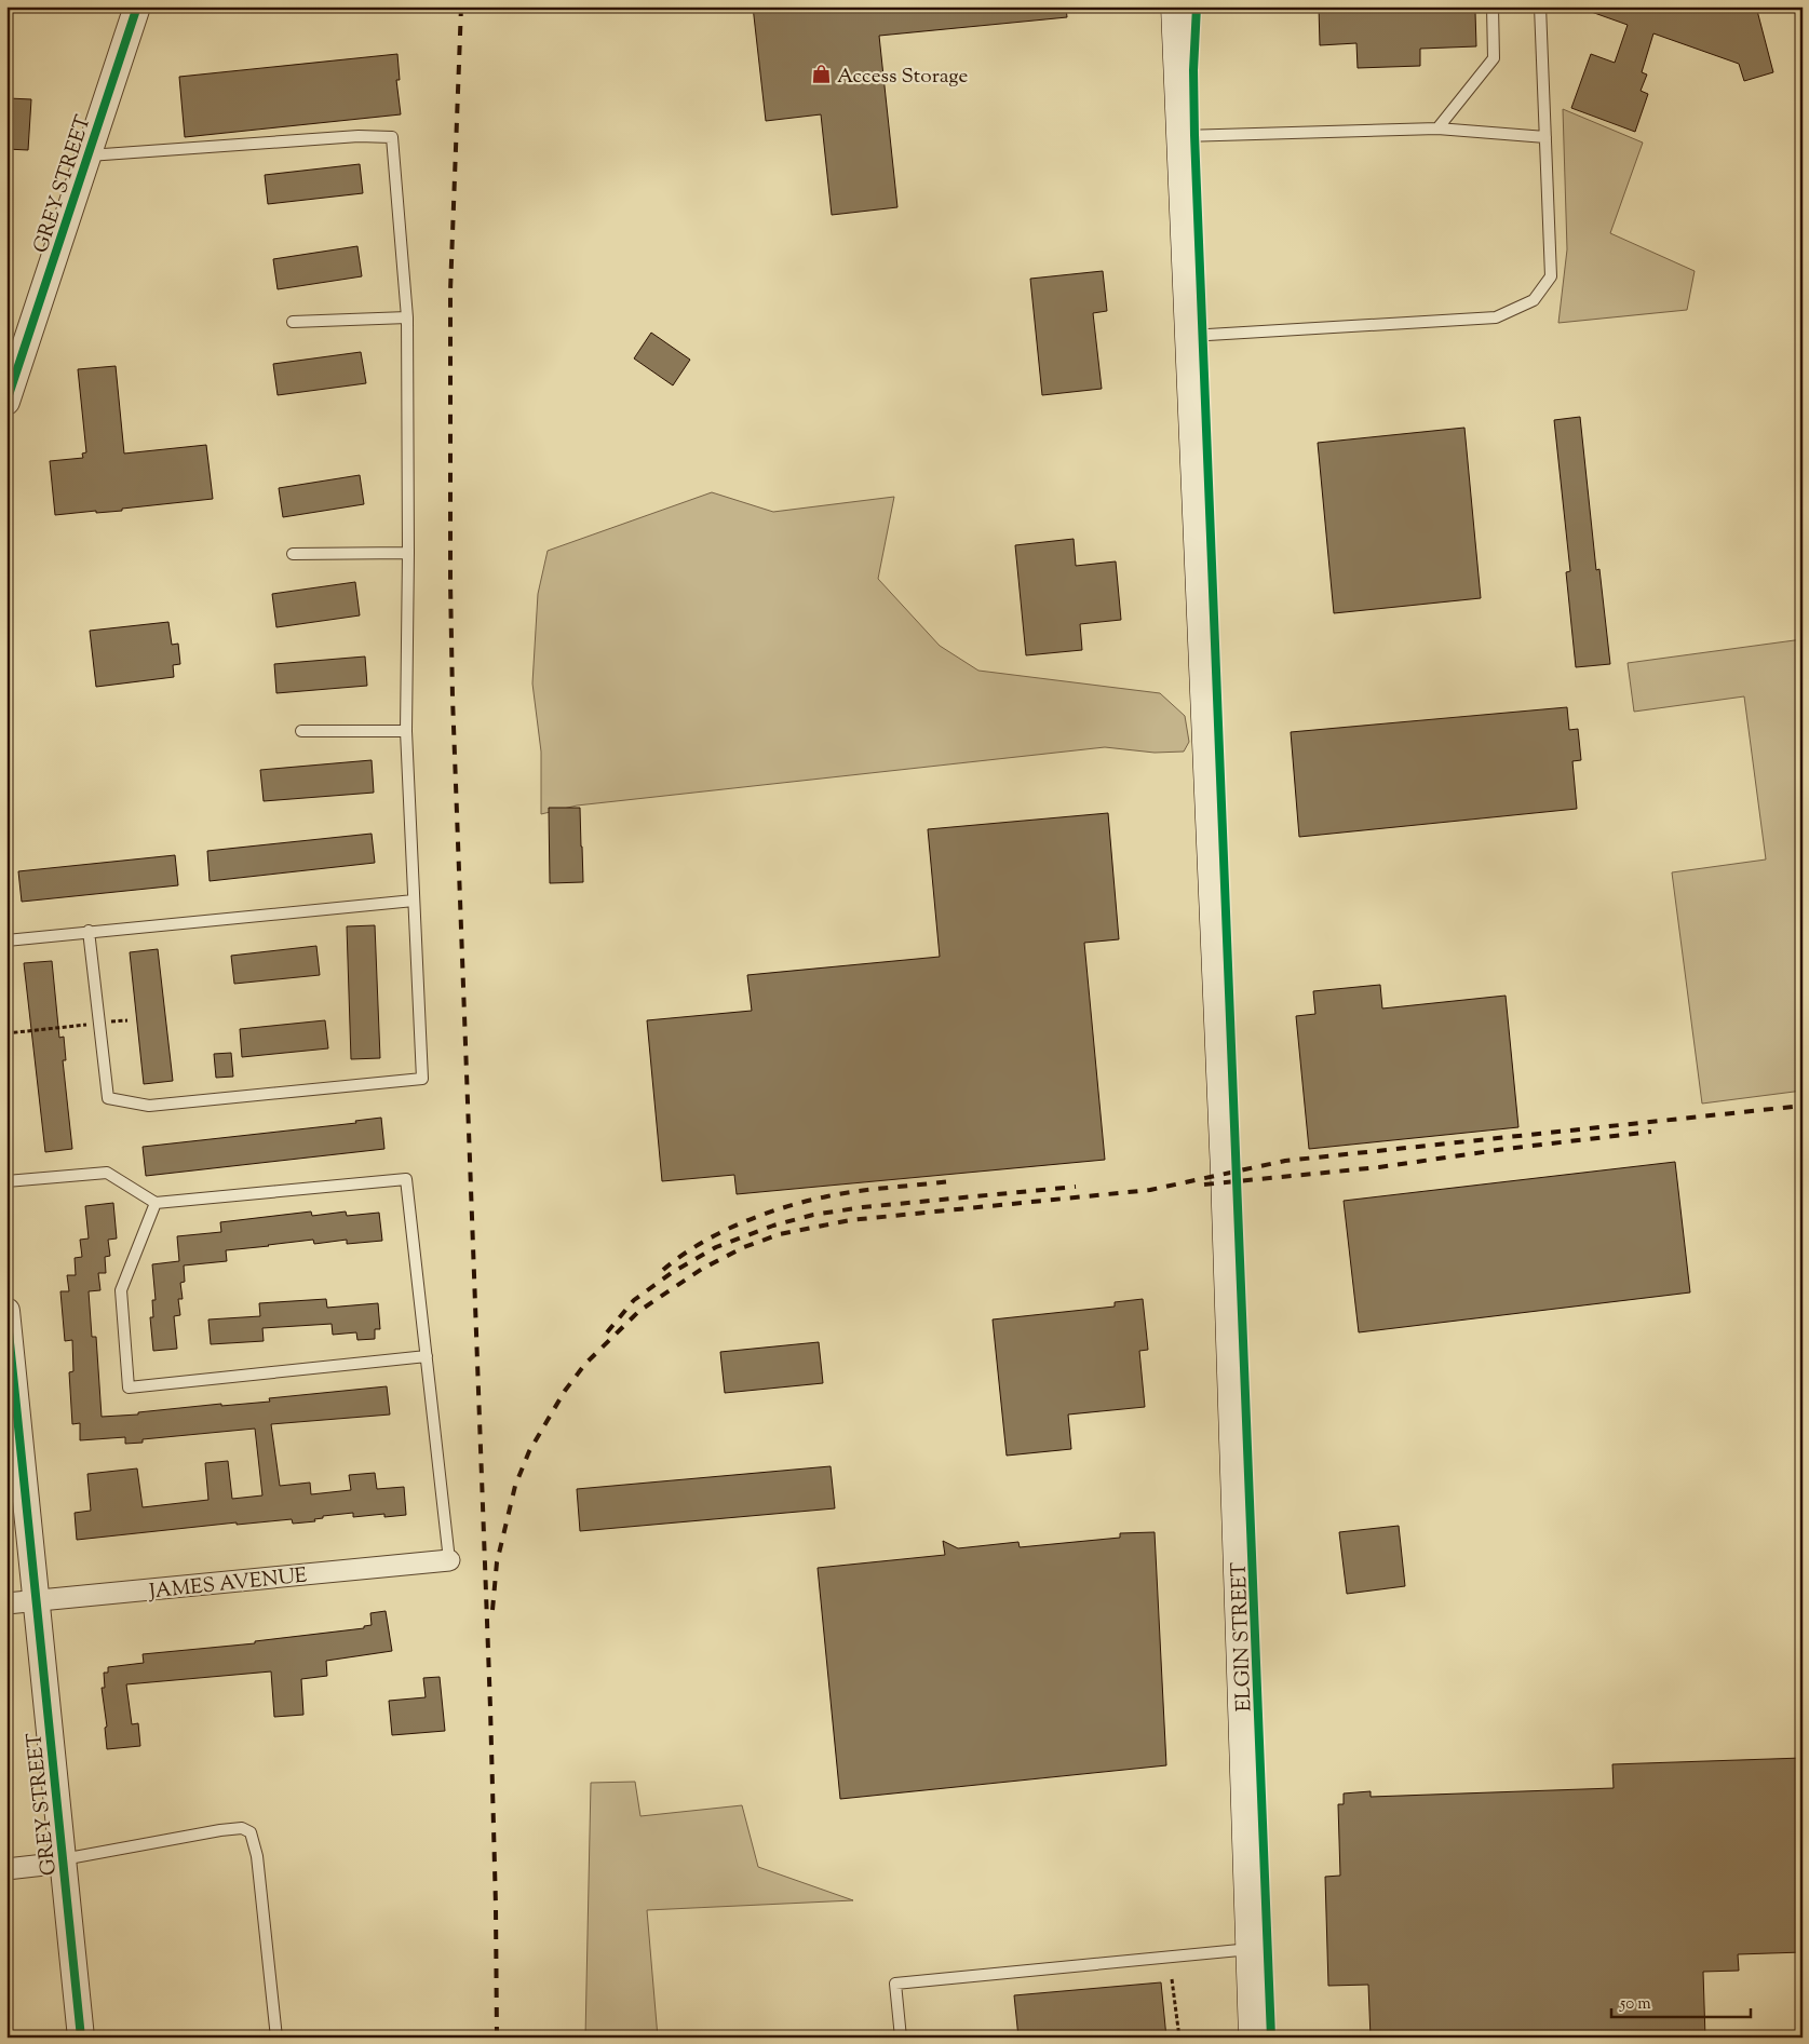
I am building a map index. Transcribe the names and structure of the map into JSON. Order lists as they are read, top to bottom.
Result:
{
  "streets": {
    "main road": ["ELGIN STREET"],
    "street": ["GREY STREET", "JAMES AVENUE"]
  },
  "crossings": [
    ["GREY STREET", "JAMES AVENUE"]
  ],
  "places": {
    "shop": ["Access Storage"]
  },
  "scale_bar": "50 m"
}
